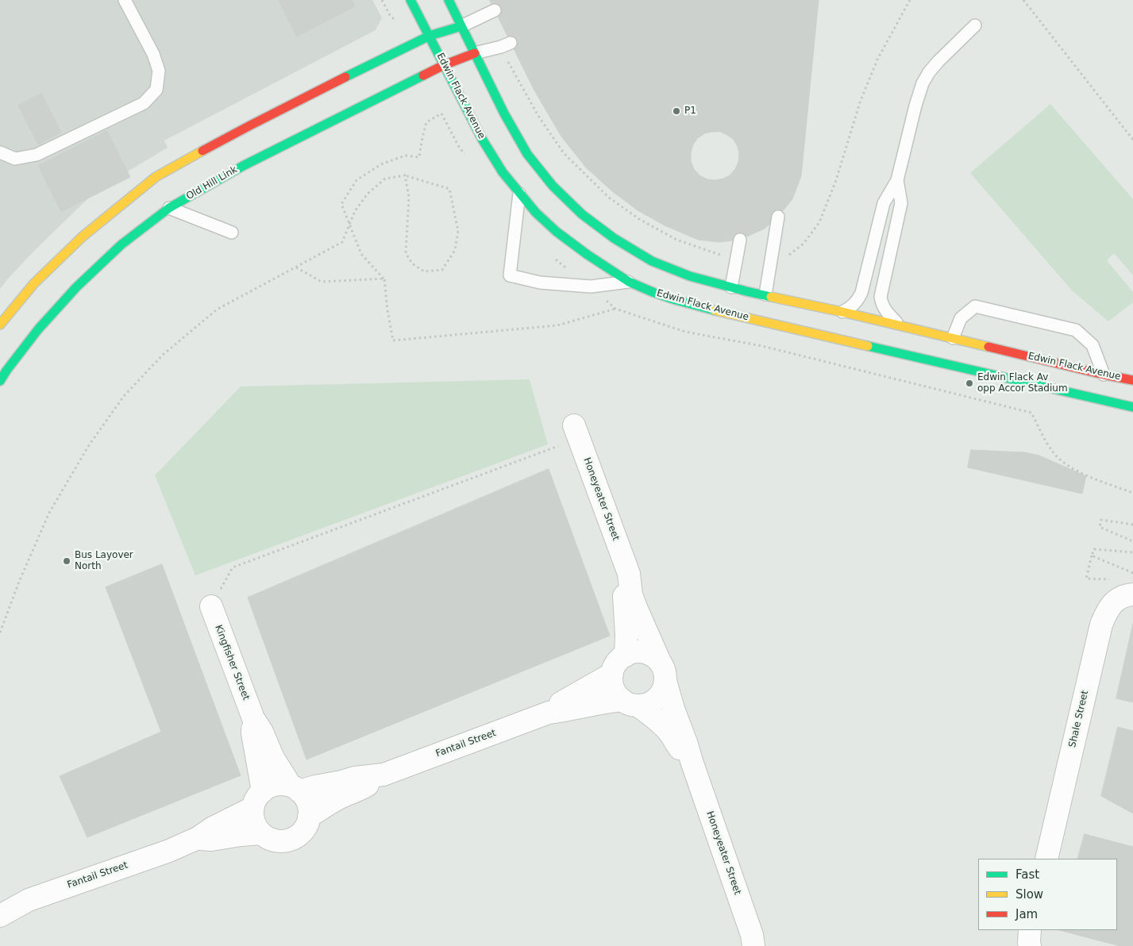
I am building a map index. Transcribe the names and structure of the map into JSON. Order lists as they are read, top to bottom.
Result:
{
  "streets": {
    "street": [
      "Edwin Flack Avenue",
      "Old Hill Link",
      "Honeyeater Street",
      "Kingfisher Street",
      "Shale Street",
      "Fantail Street"
    ]
  },
  "crossings": [
    ["Edwin Flack Avenue", "Old Hill Link"],
    ["Honeyeater Street", "Fantail Street"],
    ["Kingfisher Street", "Fantail Street"]
  ],
  "places": ["P1", "Edwin Flack Av opp Accor Stadium", "Bus Layover North"],
  "legend": ["Fast", "Slow", "Jam"]
}
